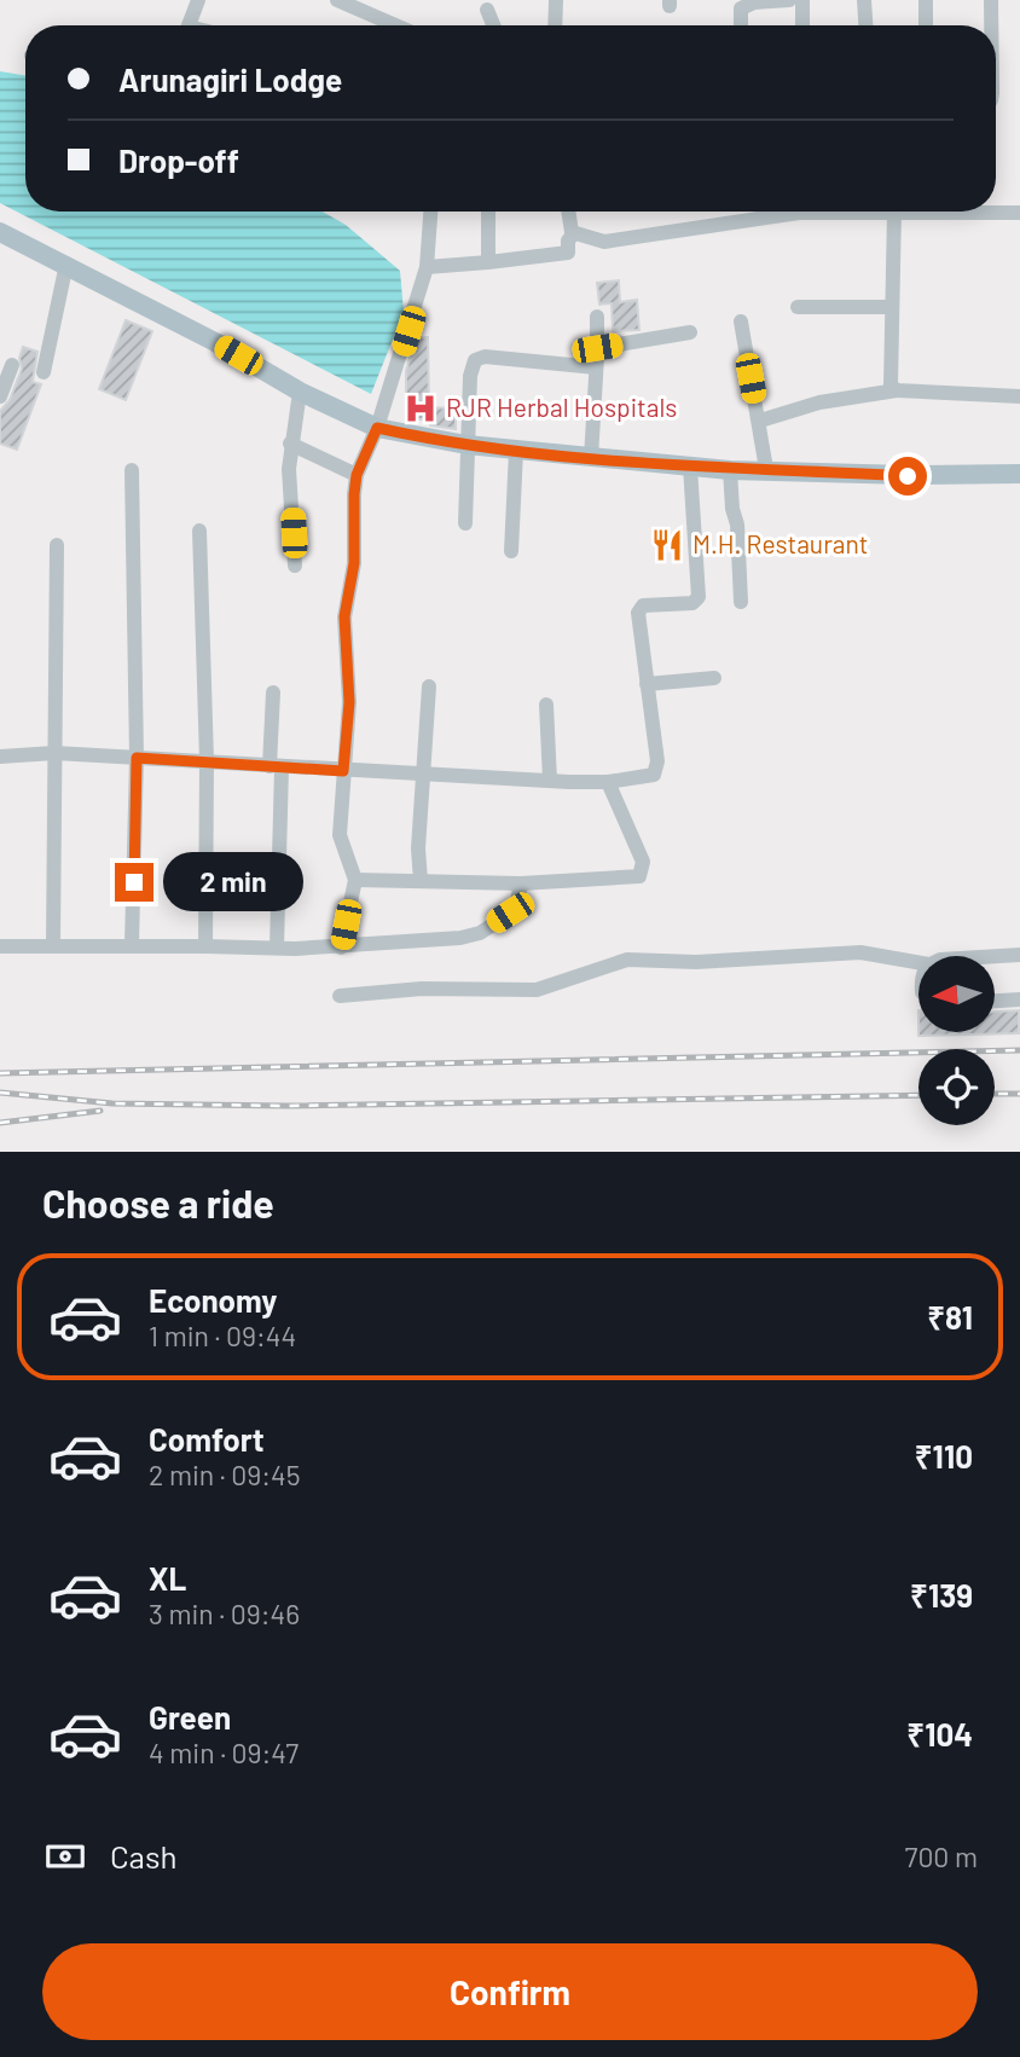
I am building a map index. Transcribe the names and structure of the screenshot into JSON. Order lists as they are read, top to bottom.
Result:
{
  "places": {
    "hospital": ["RJR Herbal Hospitals"],
    "restaurant": ["M.H. Restaurant"]
  },
  "north": "left",
  "page": {
    "banner": ["Arunagiri Lodge", "Drop-off"],
    "bubble": "2 min",
    "heading": "Choose a ride",
    "list": [
      {
        "name": "Economy",
        "note": "1 min · 09:44",
        "value": "₹81"
      },
      {
        "name": "Comfort",
        "note": "2 min · 09:45",
        "value": "₹110"
      },
      {
        "name": "XL",
        "note": "3 min · 09:46",
        "value": "₹139"
      },
      {
        "name": "Green",
        "note": "4 min · 09:47",
        "value": "₹104"
      }
    ],
    "pay": ["Cash", "700 m"],
    "buttons": "Confirm"
  }
}
